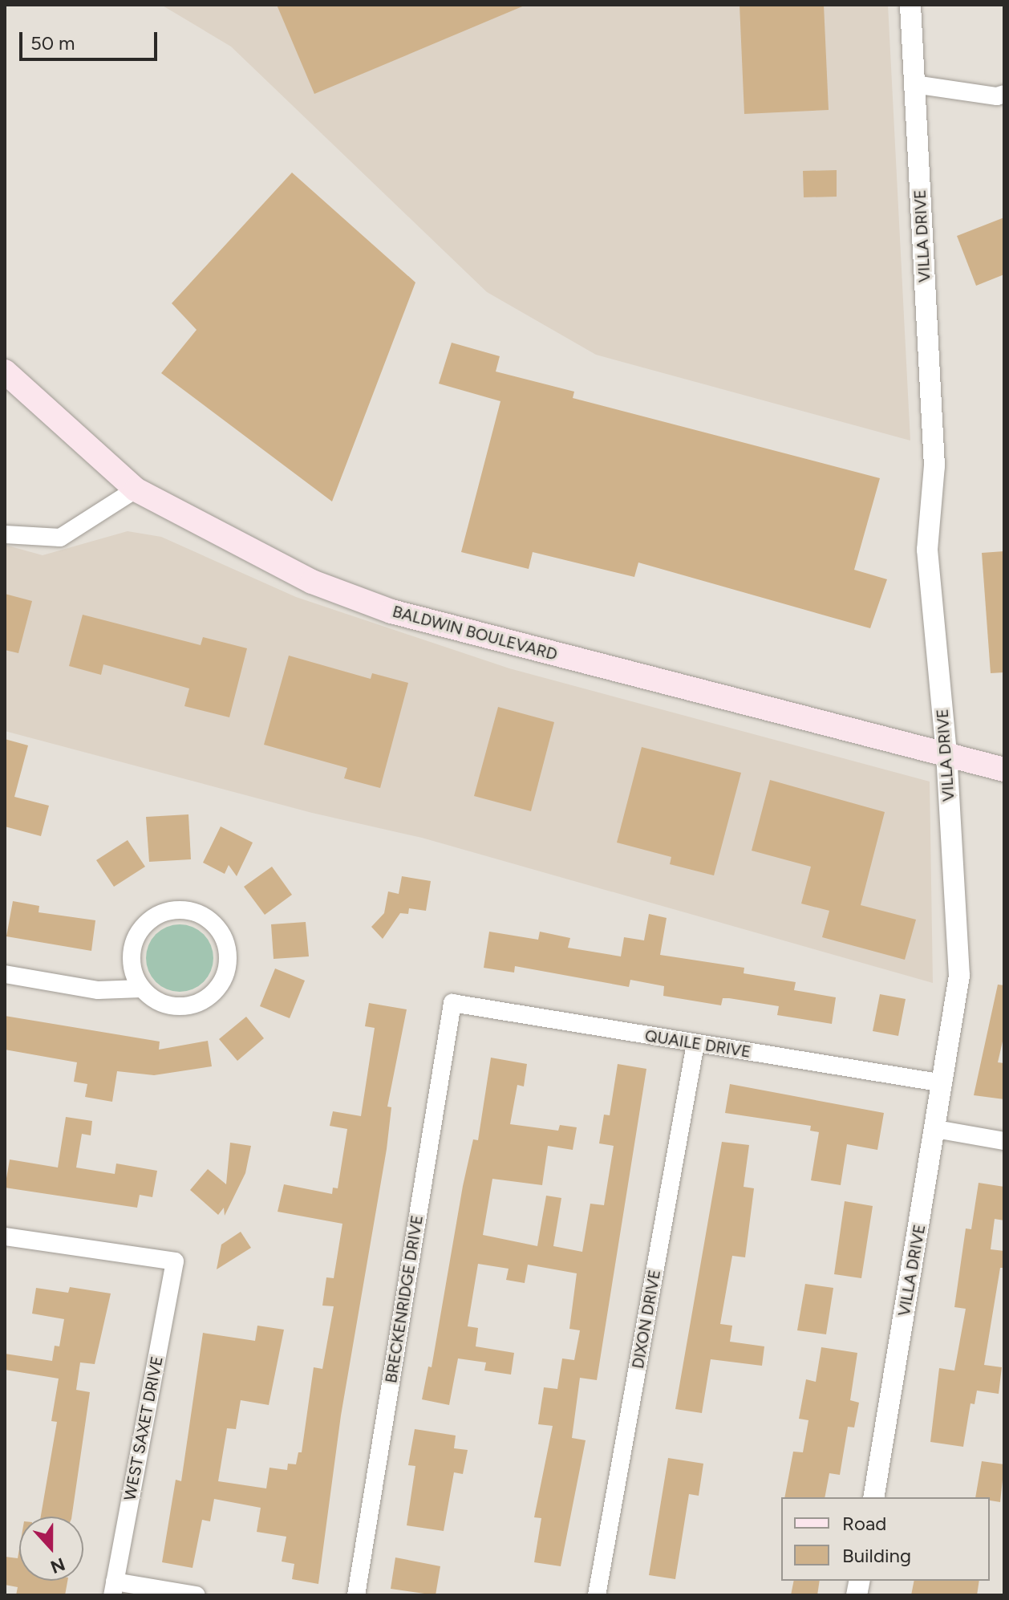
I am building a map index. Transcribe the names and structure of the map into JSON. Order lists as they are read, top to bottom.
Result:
{
  "streets": {
    "main road": ["BALDWIN BOULEVARD"],
    "street": [
      "VILLA DRIVE",
      "QUAILE DRIVE",
      "BRECKENRIDGE DRIVE",
      "DIXON DRIVE",
      "WEST SAXET DRIVE"
    ]
  },
  "crossings": [
    ["VILLA DRIVE", "BALDWIN BOULEVARD"],
    ["VILLA DRIVE", "QUAILE DRIVE"],
    ["QUAILE DRIVE", "BRECKENRIDGE DRIVE"],
    ["QUAILE DRIVE", "DIXON DRIVE"]
  ],
  "legend": ["Road", "Building"],
  "scale_bar": "50 m",
  "north": "bottom"
}
